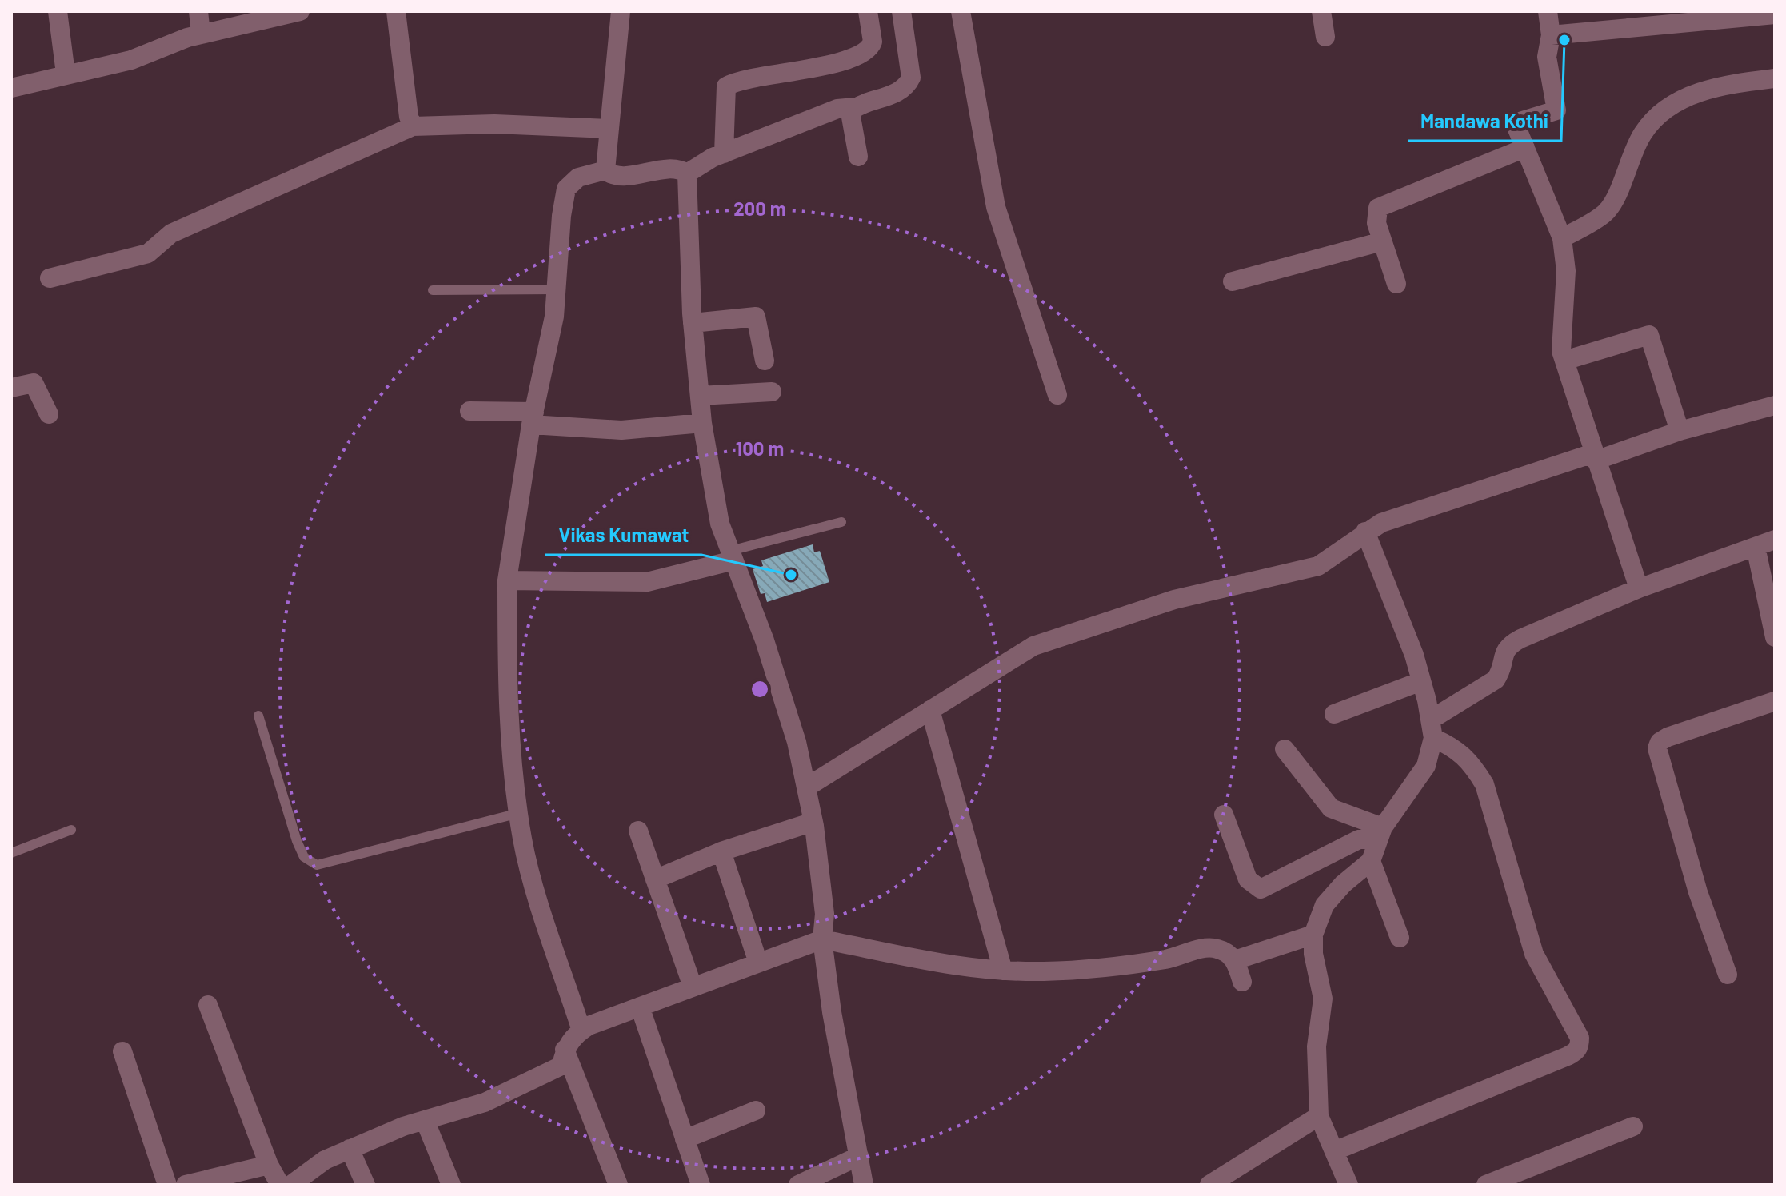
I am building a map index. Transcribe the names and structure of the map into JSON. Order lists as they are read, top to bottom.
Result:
{
  "places": ["Mandawa Kothi", "Vikas Kumawat"],
  "rings": ["200 m", "100 m"]
}
